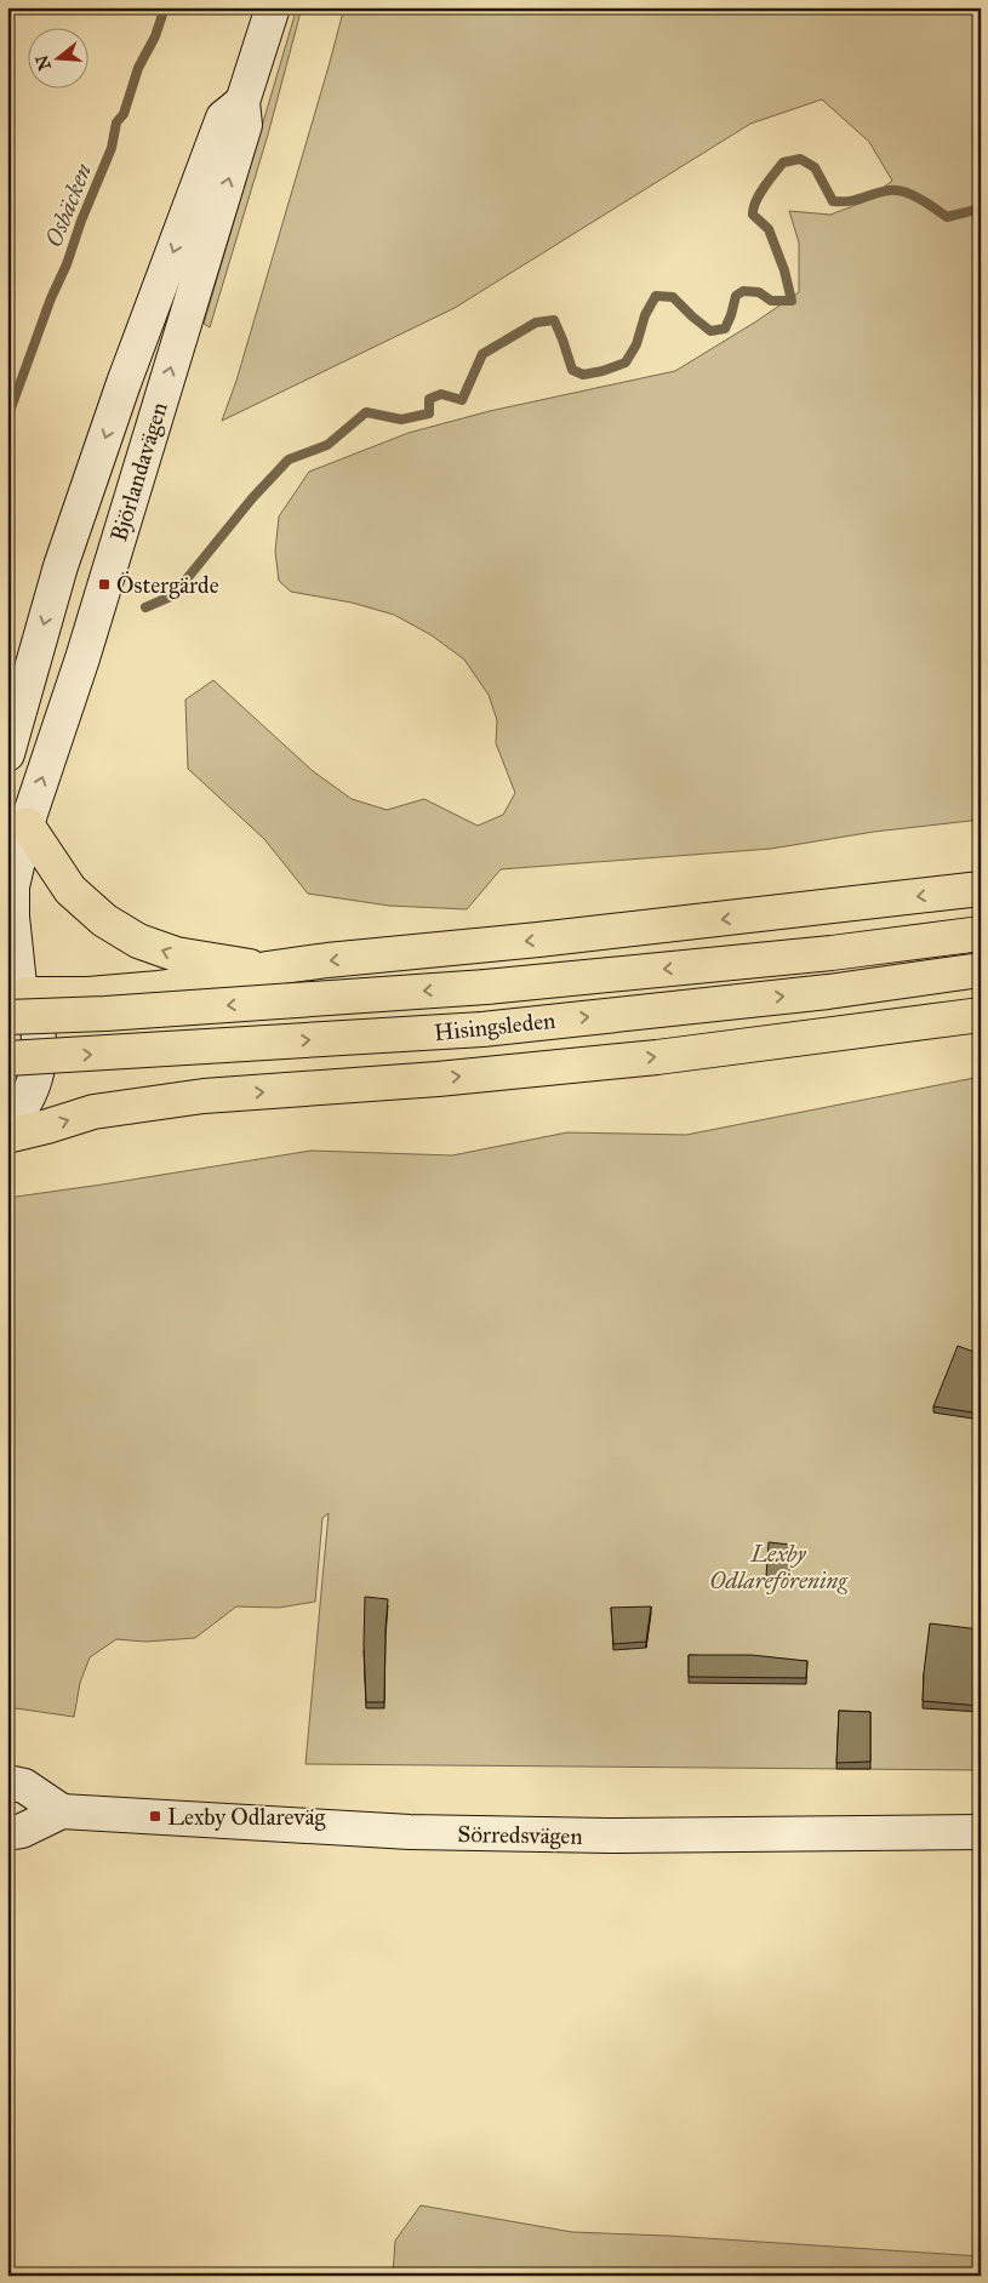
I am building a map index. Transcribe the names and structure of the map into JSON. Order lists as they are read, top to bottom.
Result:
{
  "streets": {
    "highway": ["Hisingsleden"],
    "street": ["Björlandavägen", "Sörredsvägen"]
  },
  "crossings": [
    ["Björlandavägen", "Hisingsleden"]
  ],
  "water": ["Osbäcken"],
  "parks": ["Lexby Odlareförening"],
  "places": {
    "transit": ["Östergärde", "Lexby Odlareväg"]
  },
  "north": "left"
}
